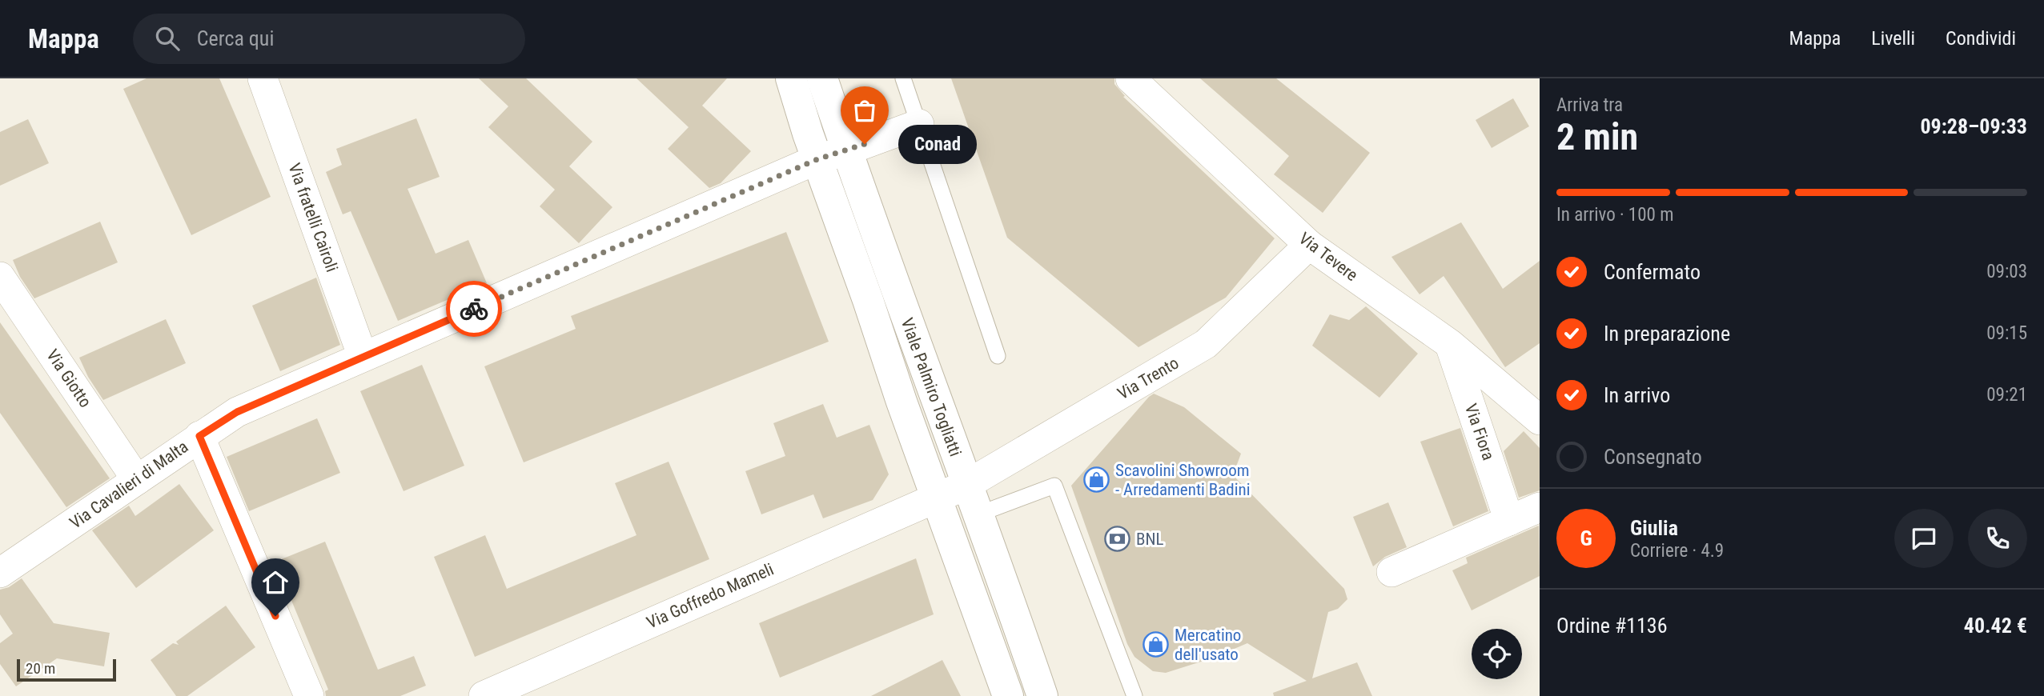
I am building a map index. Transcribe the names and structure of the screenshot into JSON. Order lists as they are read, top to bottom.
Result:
{
  "streets": {
    "street": [
      "Via fratelli Cairoli",
      "Via Tevere",
      "Via Giotto",
      "Via Trento",
      "Viale Palmiro Togliatti",
      "Via Fiora",
      "Via Cavalieri di Malta",
      "Via Goffredo Mameli"
    ]
  },
  "crossings": [
    ["Via fratelli Cairoli", "Via Cavalieri di Malta"],
    ["Via Tevere", "Via Trento"],
    ["Via Tevere", "Via Fiora"],
    ["Via Giotto", "Via Cavalieri di Malta"],
    ["Via Trento", "Viale Palmiro Togliatti"],
    ["Via Trento", "Via Goffredo Mameli"],
    ["Viale Palmiro Togliatti", "Via Cavalieri di Malta"],
    ["Viale Palmiro Togliatti", "Via Goffredo Mameli"]
  ],
  "places": {
    "other": ["Conad"],
    "shop": ["Scavolini Showroom - Arredamenti Badini", "Mercatino dell'usato"],
    "bank": ["BNL"]
  },
  "scale_bar": "20 m",
  "page": {
    "header": "Mappa",
    "search": "Cerca qui",
    "nav": ["Mappa", "Livelli", "Condividi"],
    "heading": ["2 min", "Arriva tra", "09:28–09:33"],
    "panel": [
      "Giulia",
      "Corriere · 4.9",
      "Ordine #1136",
      "40.42 €"
    ],
    "bubble": "Conad",
    "bar": "In arrivo · 100 m",
    "list": [
      ["Confermato", "09:03"],
      ["In preparazione", "09:15"],
      ["In arrivo", "09:21"],
      "Consegnato"
    ],
    "round": "G",
    "scale": "20 m"
  }
}
